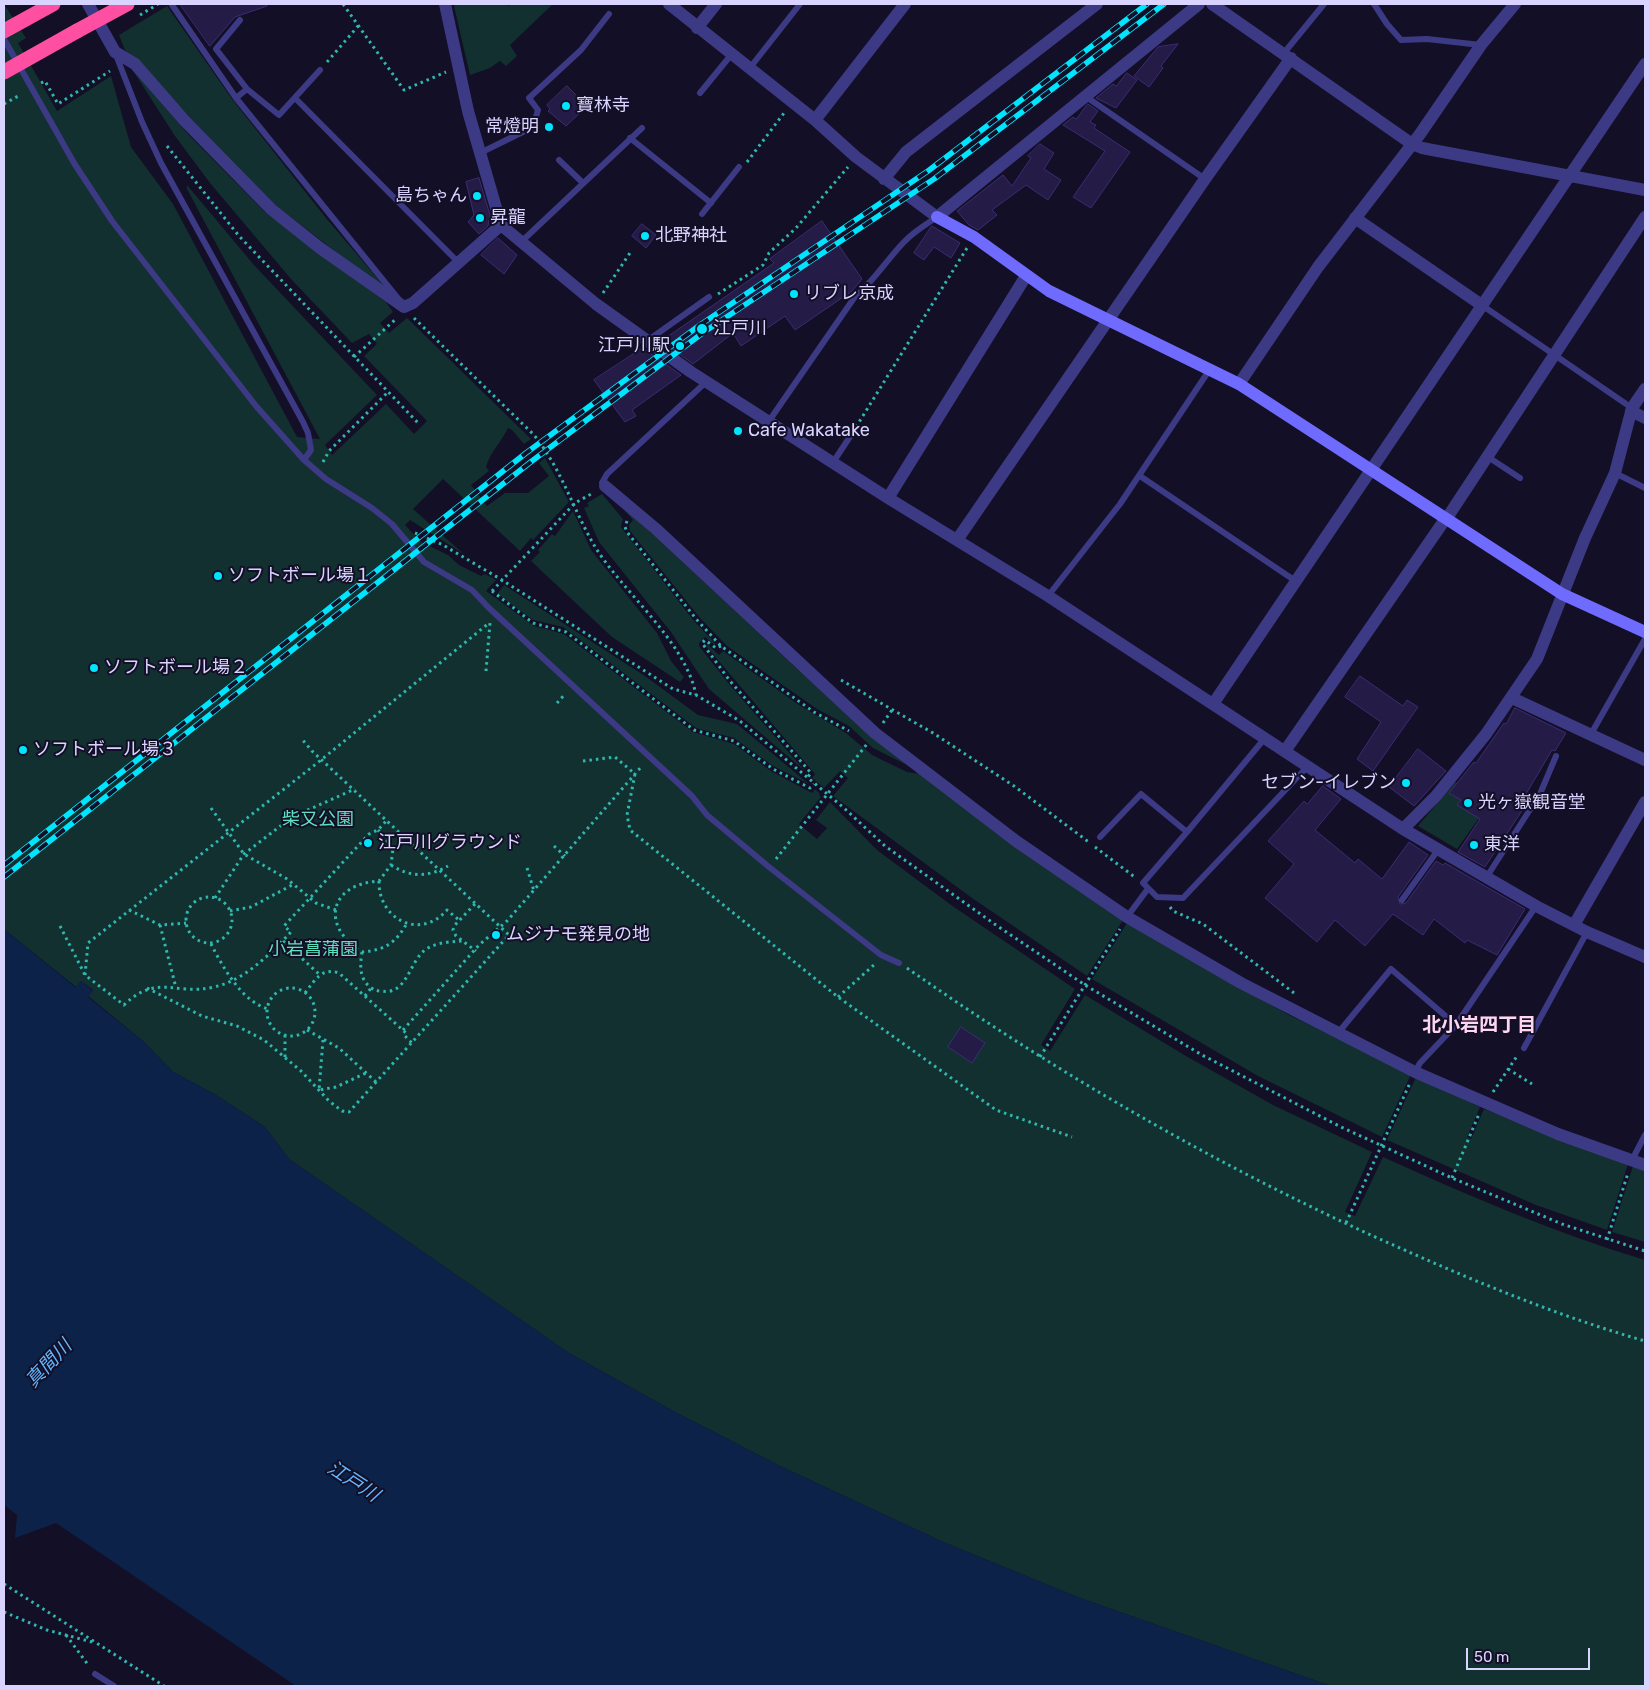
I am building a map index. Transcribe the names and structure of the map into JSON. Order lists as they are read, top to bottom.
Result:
{
  "districts": ["北小岩四丁目"],
  "water": ["真間川", "江戸川"],
  "parks": ["柴又公園", "小岩菖蒲園"],
  "places": [
    "寶林寺",
    "常燈明",
    "島ちゃん",
    "昇龍",
    "北野神社",
    "リブレ京成",
    "江戸川",
    "江戸川駅",
    "Cafe Wakatake",
    "ソフトボール場１",
    "ソフトボール場２",
    "ソフトボール場３",
    "セブン-イレブン",
    "光ヶ嶽観音堂",
    "江戸川グラウンド",
    "東洋",
    "ムジナモ発見の地"
  ],
  "scale_bar": "50 m"
}
